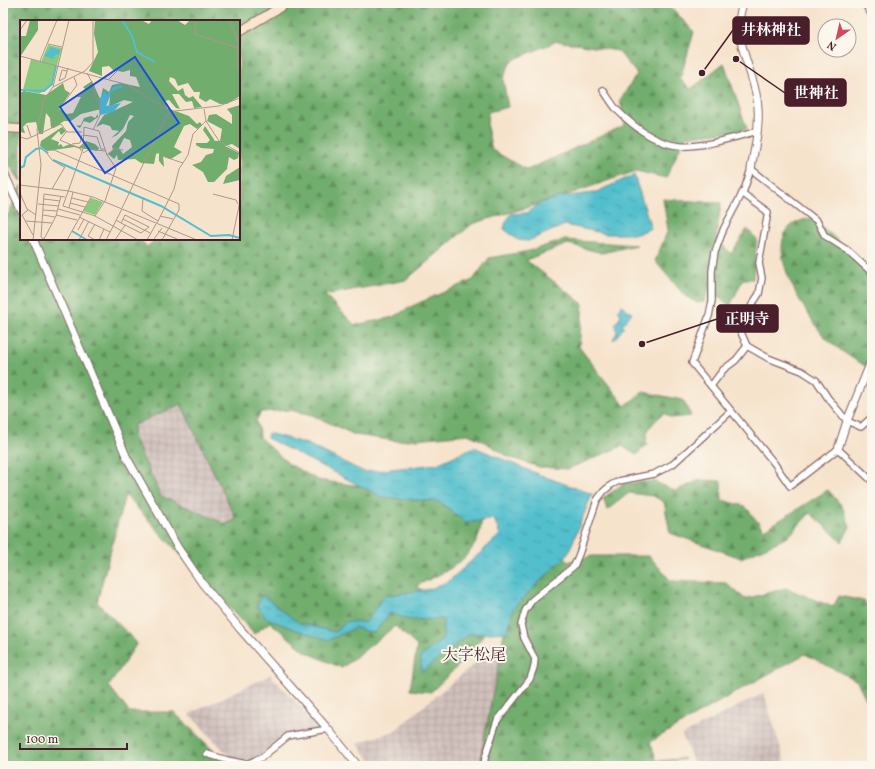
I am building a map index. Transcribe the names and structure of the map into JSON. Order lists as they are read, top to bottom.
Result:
{
  "districts": ["大字松尾"],
  "places": ["世神社", "井林神社", "正明寺"],
  "scale_bar": "100 m",
  "north": "bottom left"
}
